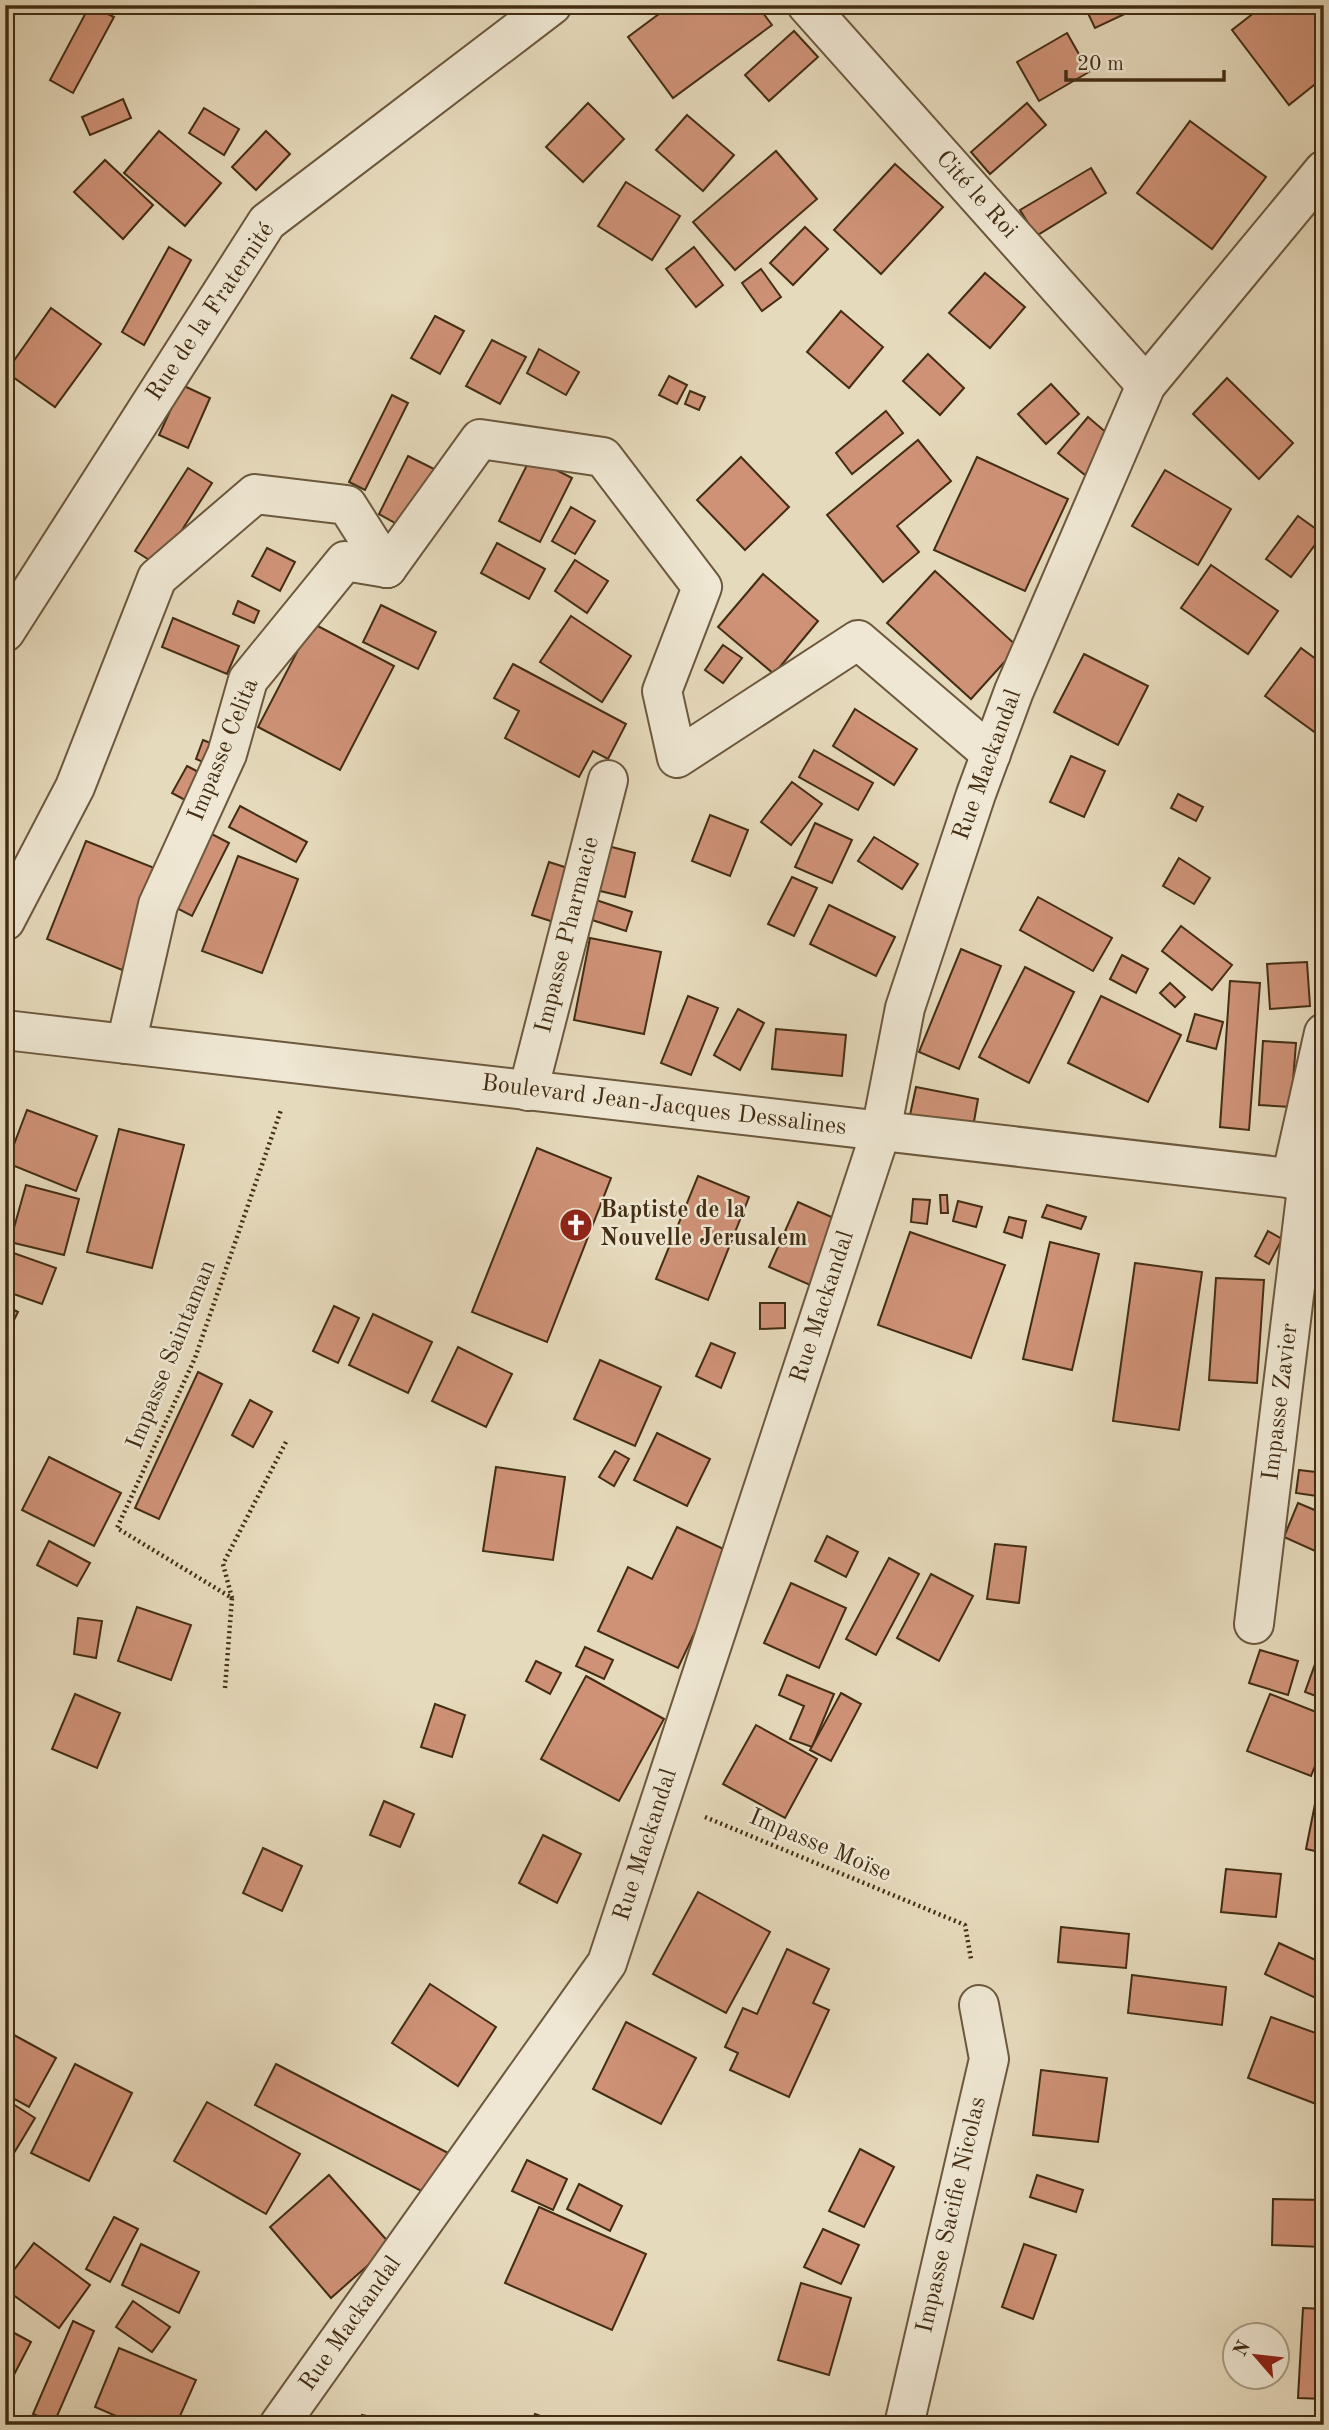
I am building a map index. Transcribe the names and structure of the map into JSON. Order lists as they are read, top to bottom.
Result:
{
  "streets": {
    "street": [
      "Cité le Roi",
      "Rue de la Fraternité",
      "Impasse Celita",
      "Rue Mackandal",
      "Impasse Pharmacie",
      "Boulevard Jean-Jacques Dessalines",
      "Impasse Zavier",
      "Impasse Sacifie Nicolas"
    ],
    "path": ["Impasse Saintaman", "Impasse Moïse"]
  },
  "crossings": [
    ["Cité le Roi", "Rue Mackandal"],
    ["Impasse Celita", "Boulevard Jean-Jacques Dessalines"],
    ["Rue Mackandal", "Boulevard Jean-Jacques Dessalines"],
    ["Rue Mackandal", "Impasse Moïse"],
    ["Impasse Pharmacie", "Boulevard Jean-Jacques Dessalines"],
    ["Boulevard Jean-Jacques Dessalines", "Impasse Saintaman"],
    ["Boulevard Jean-Jacques Dessalines", "Impasse Zavier"]
  ],
  "places": {
    "church": ["Baptiste de la Nouvelle Jerusalem"]
  },
  "scale_bar": "20 m",
  "north": "top left"
}
